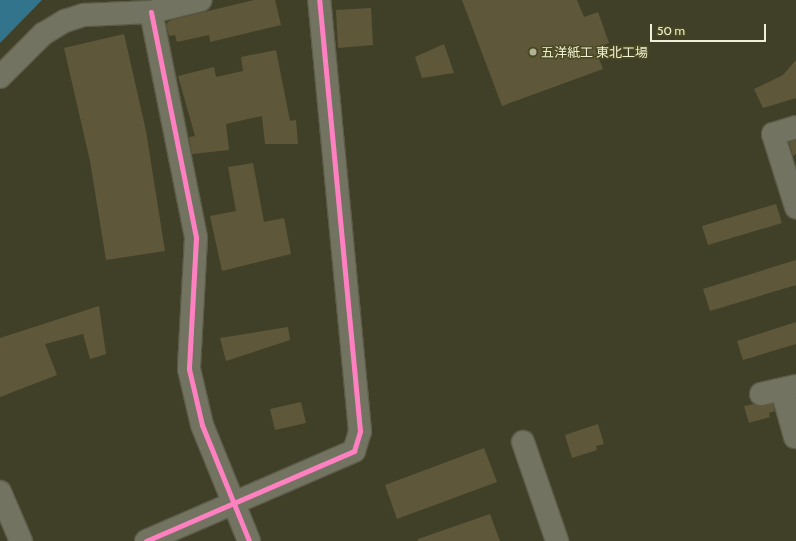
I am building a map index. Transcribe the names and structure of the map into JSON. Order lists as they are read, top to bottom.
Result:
{
  "places": ["五洋紙工 東北工場"],
  "scale_bar": "50 m"
}
